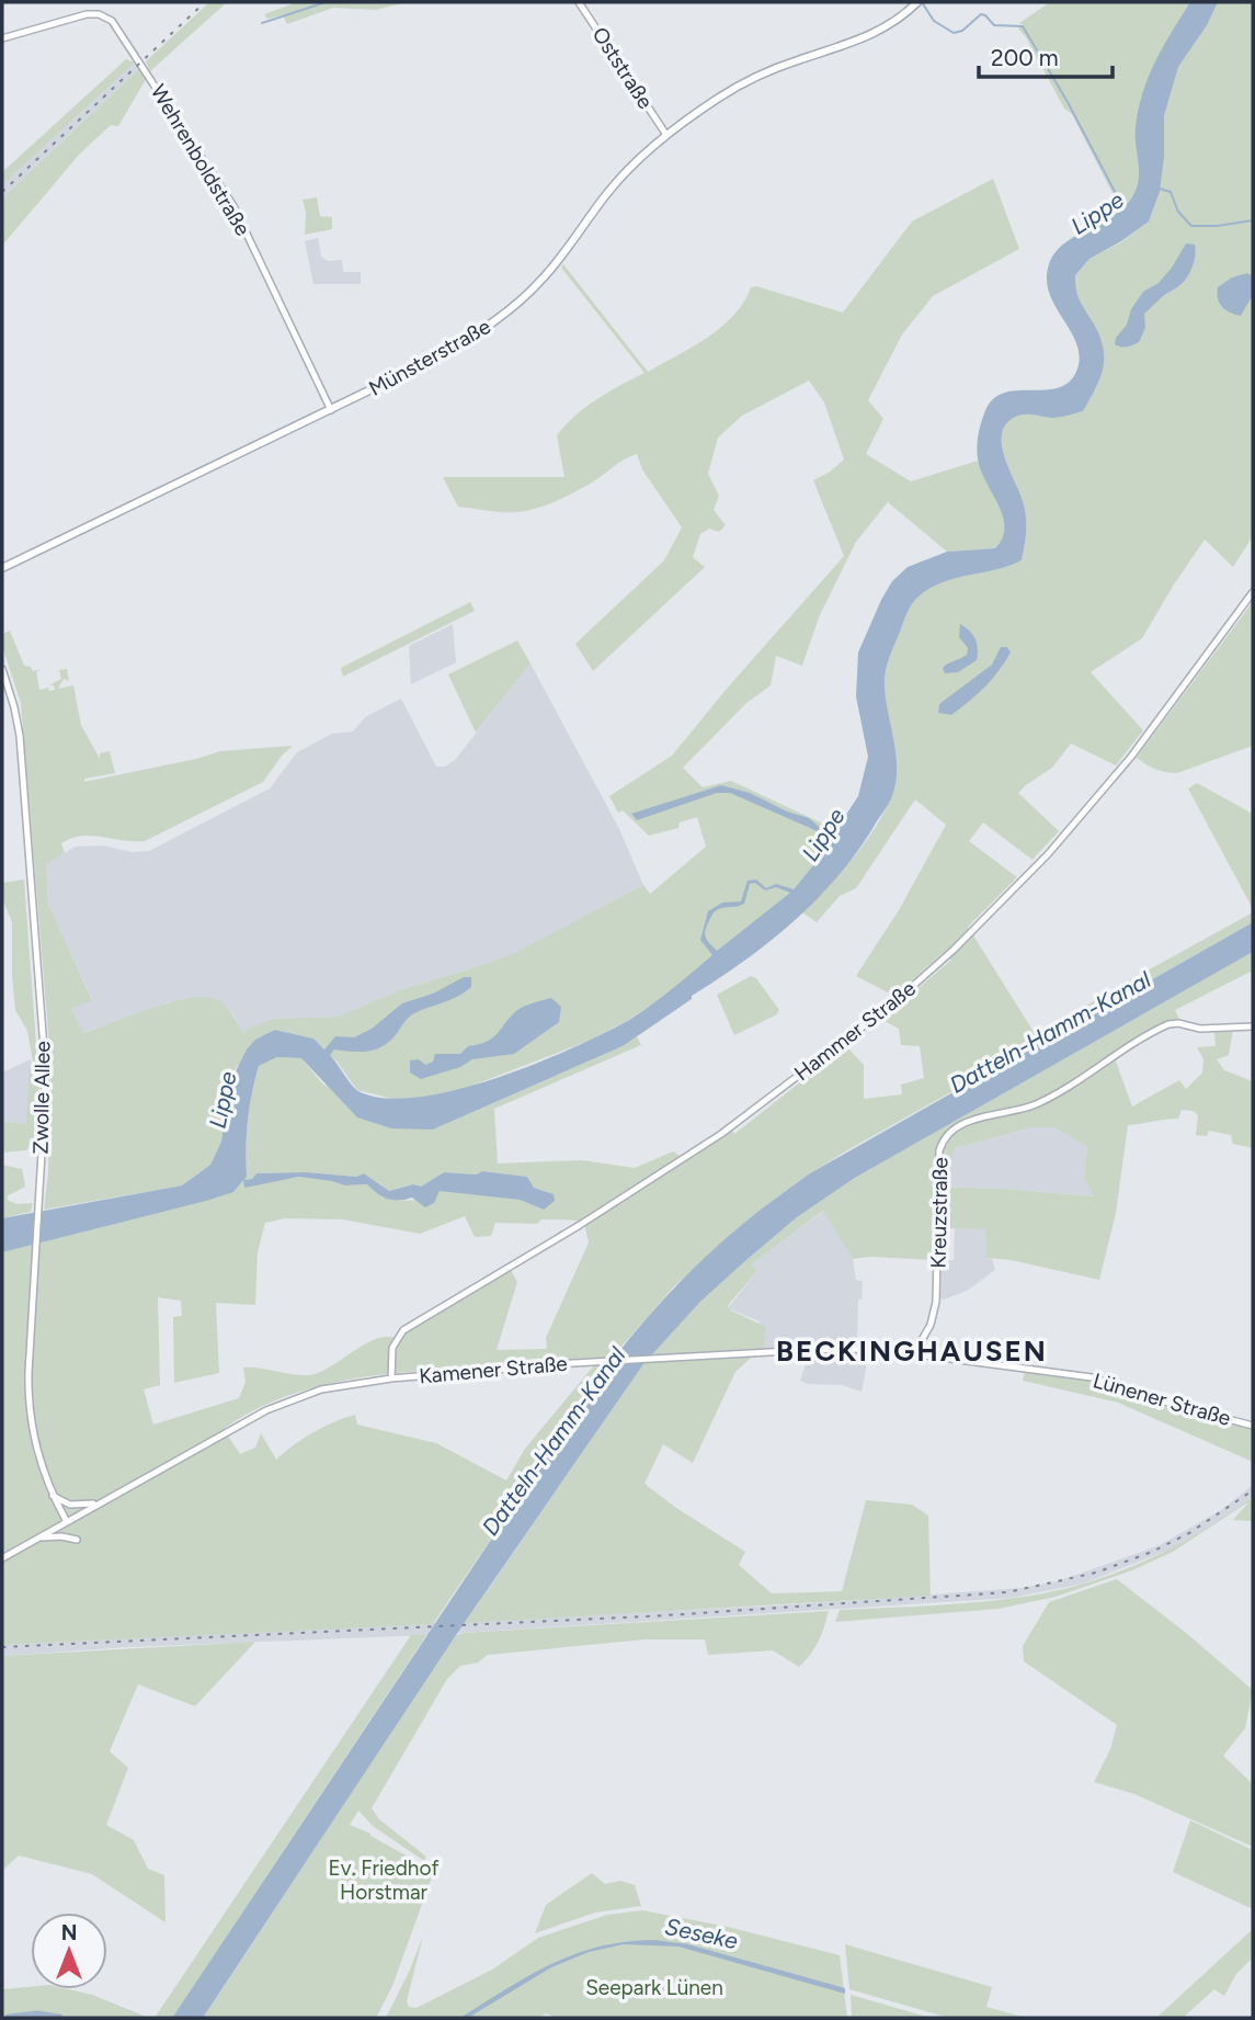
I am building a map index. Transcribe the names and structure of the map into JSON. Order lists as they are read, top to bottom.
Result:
{
  "streets": {
    "main road": [
      "Oststraße",
      "Wehrenboldstraße",
      "Münsterstraße",
      "Hammer Straße",
      "Zwolle Allee",
      "Kreuzstraße",
      "Kamener Straße",
      "Lünener Straße"
    ]
  },
  "crossings": [
    ["Oststraße", "Münsterstraße"],
    ["Wehrenboldstraße", "Münsterstraße"],
    ["Hammer Straße", "Kamener Straße"],
    ["Zwolle Allee", "Kamener Straße"],
    ["Kreuzstraße", "Kamener Straße"],
    ["Kamener Straße", "Lünener Straße"]
  ],
  "districts": ["BECKINGHAUSEN"],
  "water": ["Lippe", "Datteln-Hamm-Kanal", "Seseke"],
  "parks": ["Ev. Friedhof Horstmar", "Seepark Lünen"],
  "scale_bar": "200 m",
  "north": "top"
}
